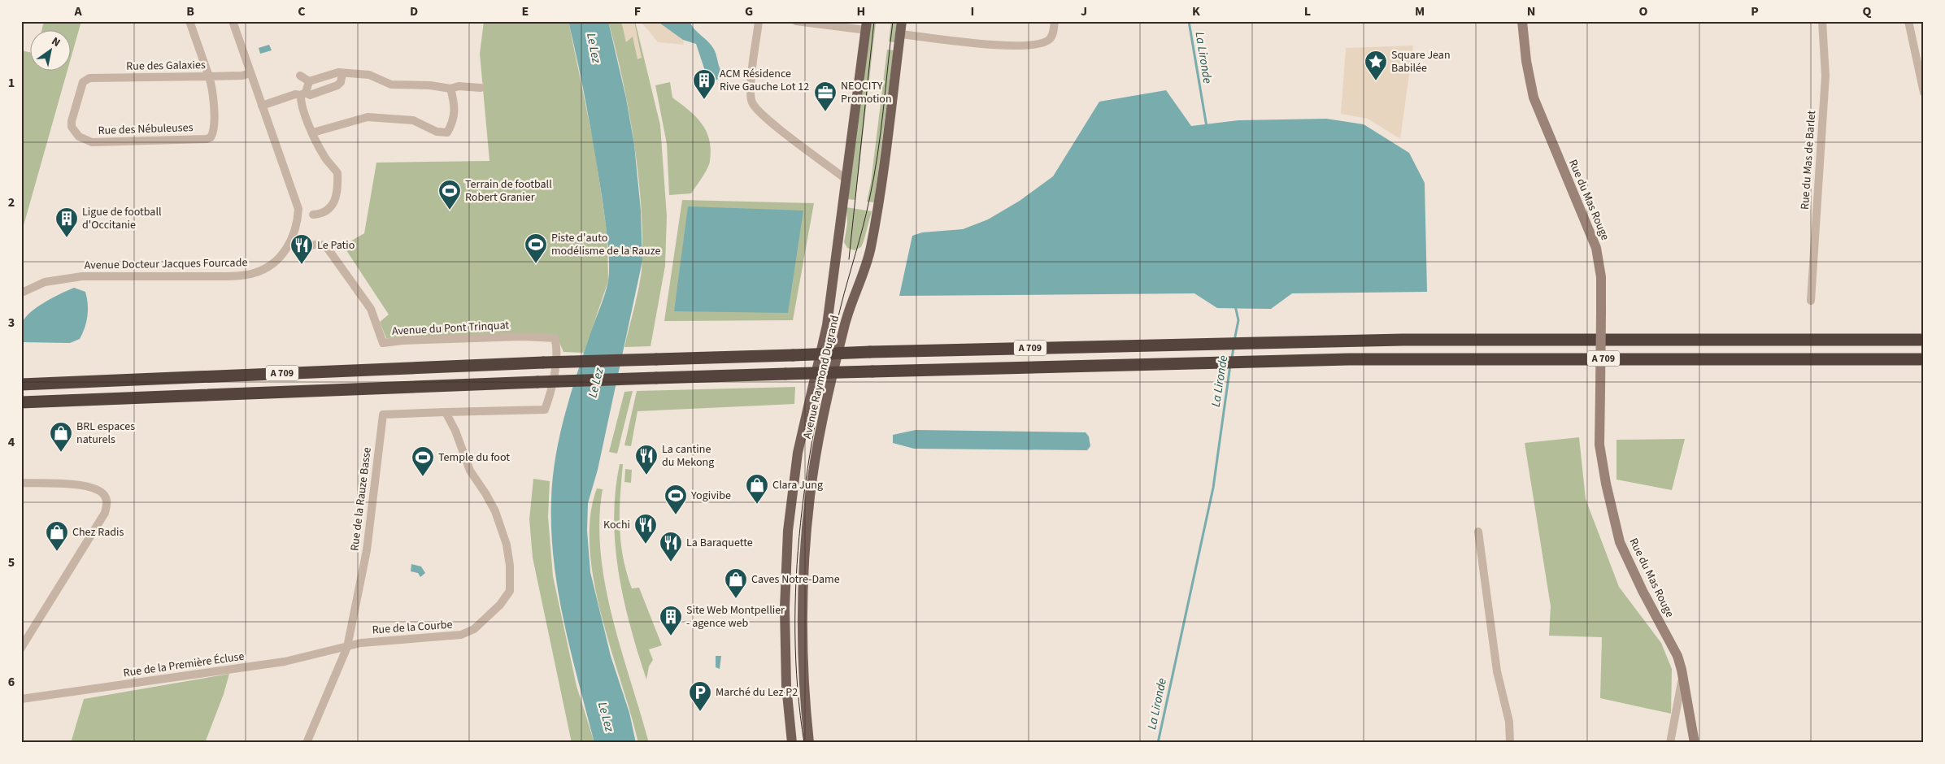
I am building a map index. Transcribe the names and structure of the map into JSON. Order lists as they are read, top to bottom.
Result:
{
  "streets": {
    "highway": ["A 709"],
    "main road": ["Avenue Raymond Dugrand"],
    "street": [
      "Rue des Galaxies",
      "Rue des Nébuleuses",
      "Rue du Mas de Barlet",
      "Rue du Mas Rouge",
      "Avenue Docteur Jacques Fourcade",
      "Avenue du Pont Trinquat",
      "Rue de la Rauze Basse",
      "Rue de la Courbe",
      "Rue de la Première Écluse"
    ]
  },
  "crossings": [
    ["Rue des Galaxies", "Rue des Nébuleuses"],
    ["Avenue du Pont Trinquat", "Rue de la Rauze Basse"],
    ["Avenue du Pont Trinquat", "Rue de la Courbe"],
    ["Rue de la Rauze Basse", "Rue de la Courbe"],
    ["Rue de la Rauze Basse", "Rue de la Première Écluse"],
    ["Rue de la Courbe", "Rue de la Première Écluse"]
  ],
  "water": ["Le Lez", "La Lironde"],
  "places": {
    "place": ["Square Jean Babilée"],
    "building": ["ACM Résidence Rive Gauche Lot 12", "Ligue de football d'Occitanie", "Site Web Montpellier - agence web"],
    "office": ["NEOCITY Promotion"],
    "sports": [
      "Terrain de football Robert Granier",
      "Piste d'auto modélisme de la Rauze",
      "Temple du foot",
      "Yogivibe"
    ],
    "restaurant": [
      "Le Patio",
      "La cantine du Mekong",
      "Kochi",
      "La Baraquette"
    ],
    "shop": [
      "BRL espaces naturels",
      "Clara Jung",
      "Chez Radis",
      "Caves Notre-Dame"
    ],
    "parking": ["Marché du Lez P2"]
  },
  "north": "top right",
  "grid": {
    "columns": [
      "A",
      "B",
      "C",
      "D",
      "E",
      "F",
      "G",
      "H",
      "I",
      "J",
      "K",
      "L",
      "M",
      "N",
      "O",
      "P",
      "Q"
    ],
    "rows": [
      "1",
      "2",
      "3",
      "4",
      "5",
      "6"
    ]
  }
}
